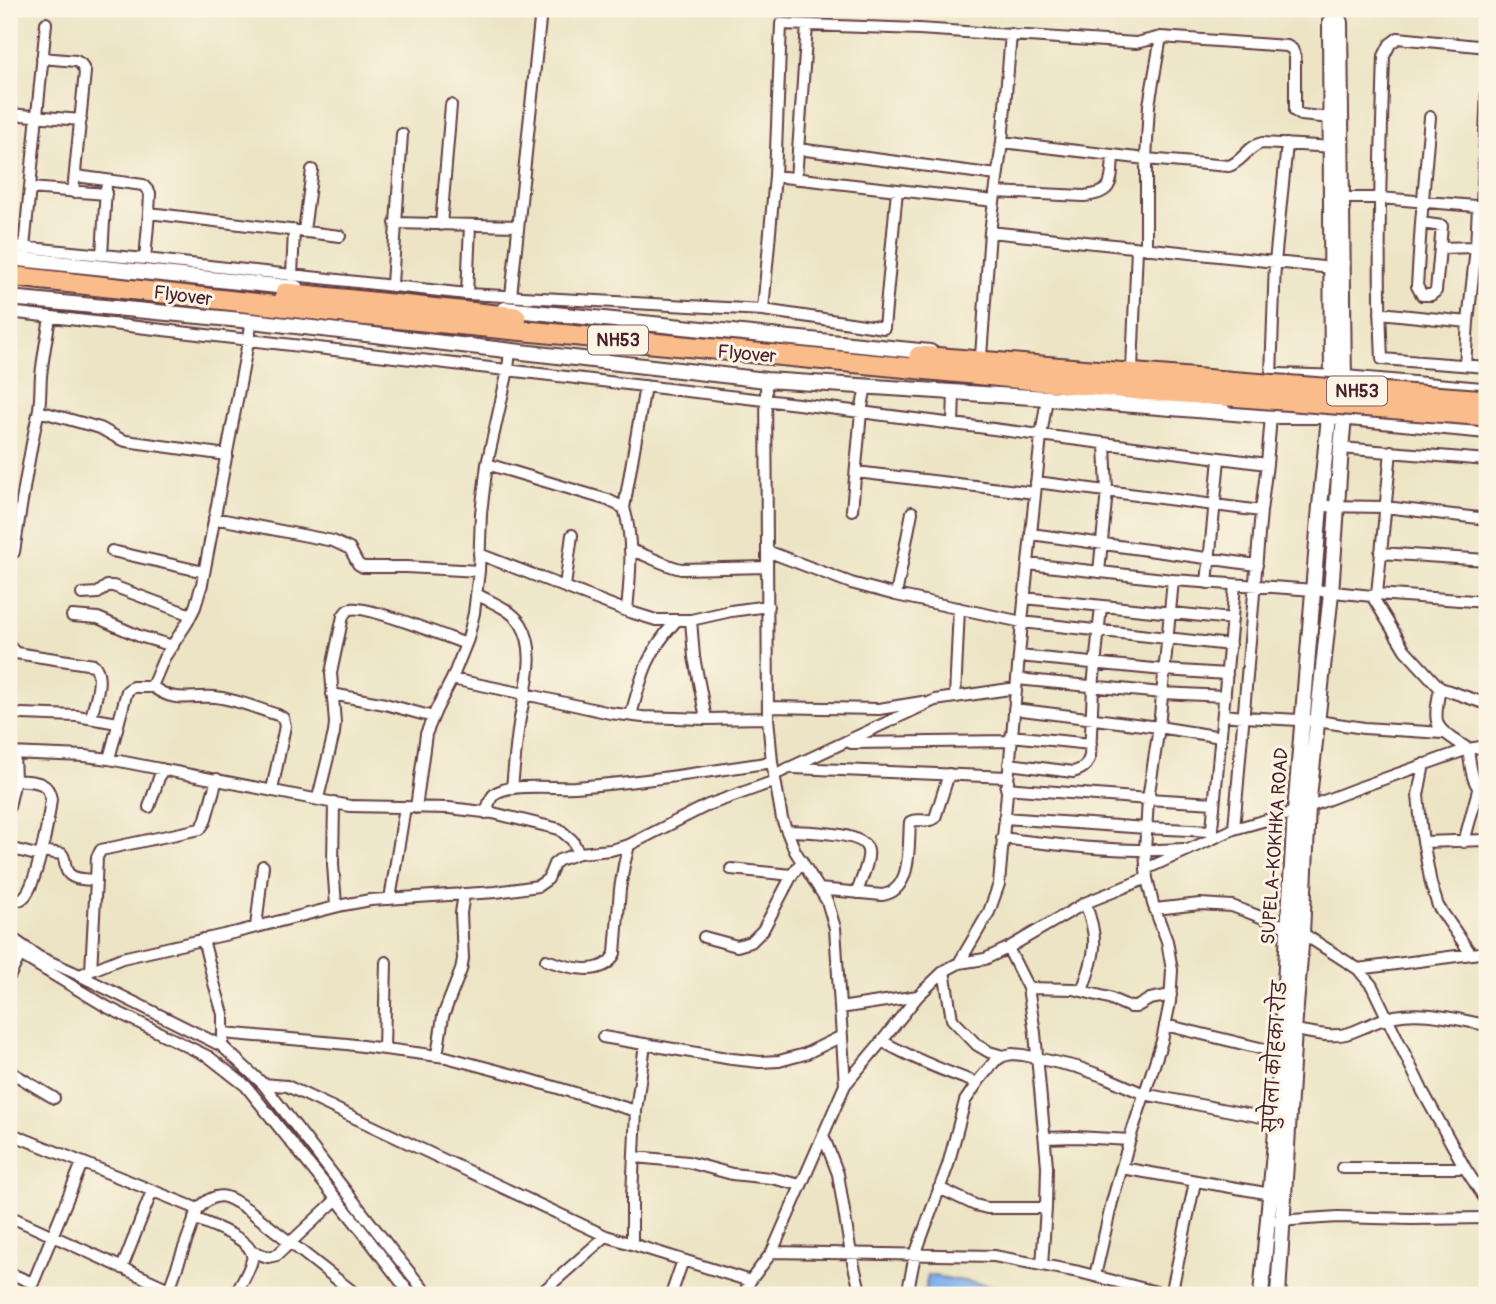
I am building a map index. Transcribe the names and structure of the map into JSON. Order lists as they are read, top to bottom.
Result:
{
  "streets": {
    "highway": ["Flyover", "NH53"],
    "street": ["SUPELA-KOKHKA ROAD", "सुपेला कोहका रोड"]
  },
  "crossings": [
    ["SUPELA-KOKHKA ROAD", "सुपेला कोहका रोड"]
  ]
}
